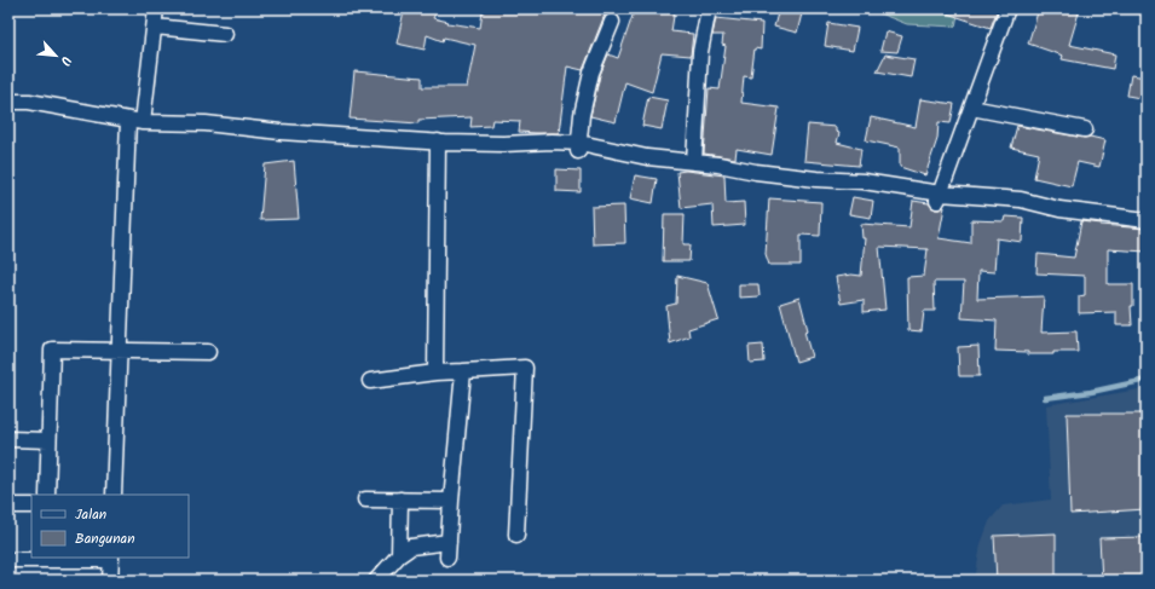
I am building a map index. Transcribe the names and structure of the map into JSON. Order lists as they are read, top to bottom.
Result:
{
  "legend": ["Jalan", "Bangunan"],
  "north": "bottom right"
}
